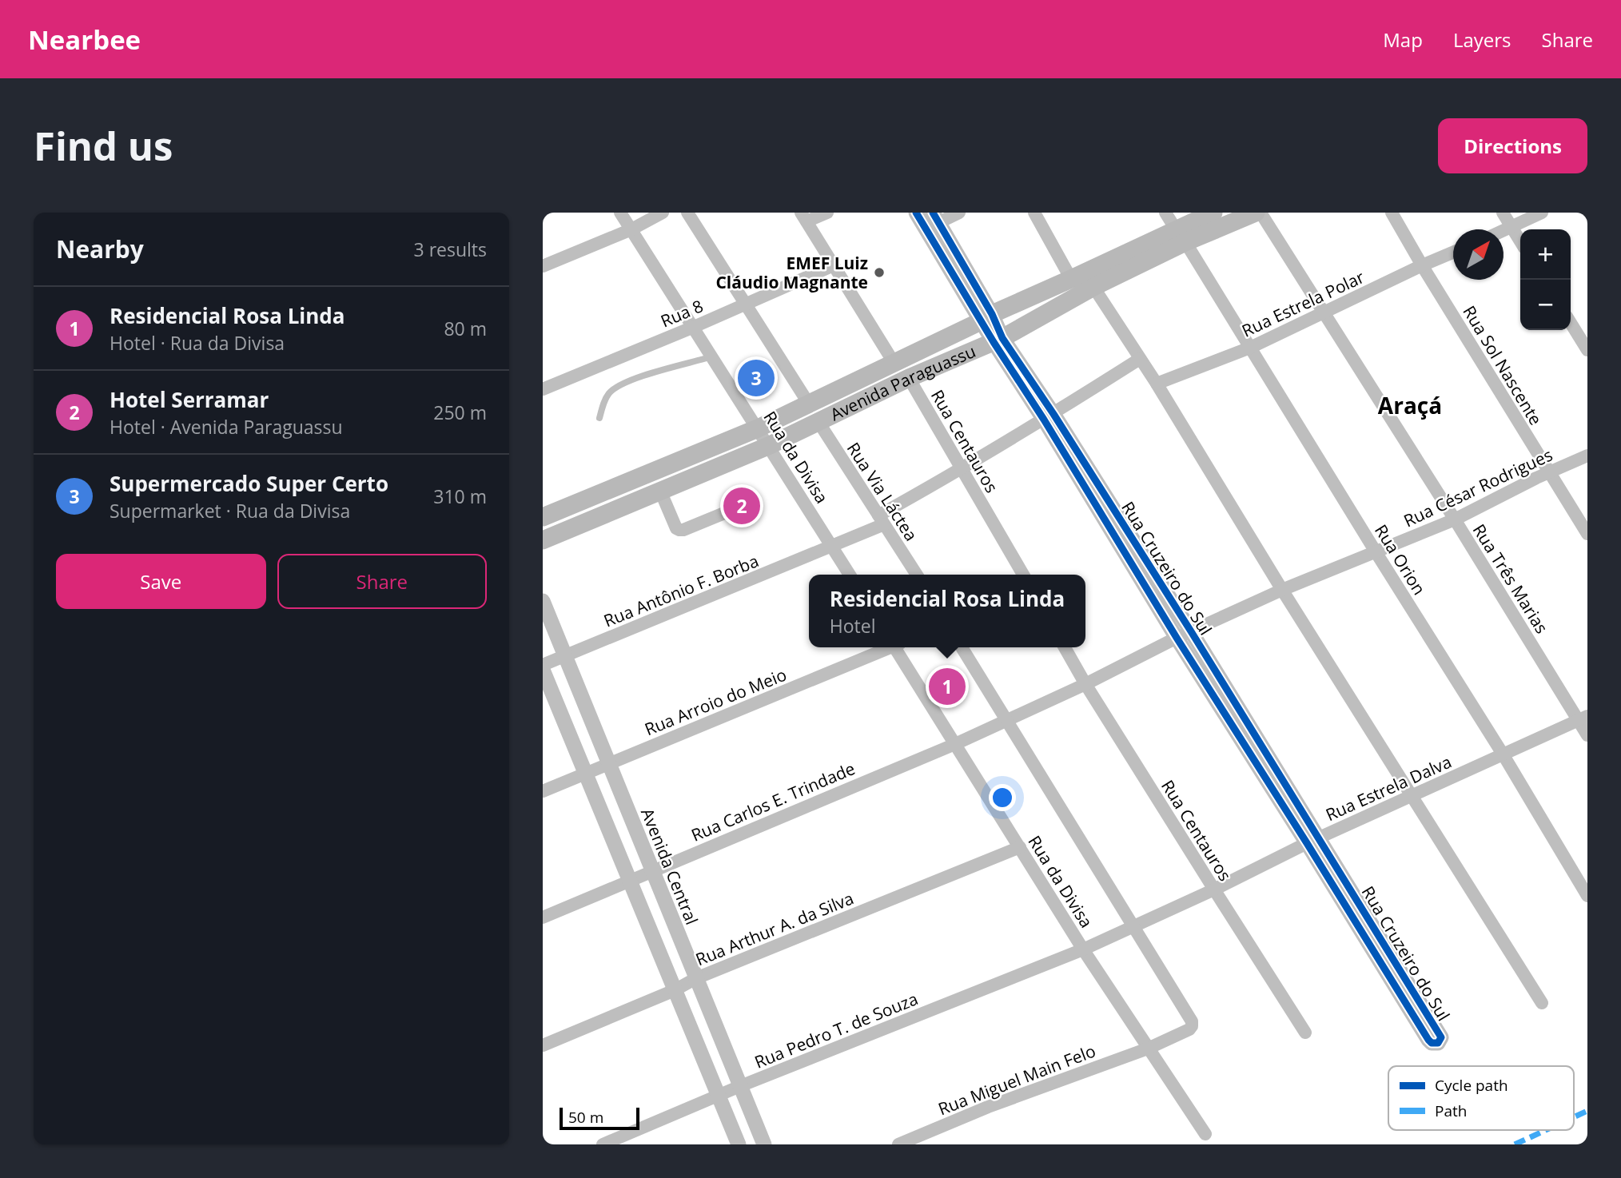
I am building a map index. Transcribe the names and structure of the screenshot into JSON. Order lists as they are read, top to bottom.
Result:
{
  "streets": {
    "main road": ["Avenida Paraguassu"],
    "street": [
      "Rua Estrela Polar",
      "Rua 8",
      "Rua Sol Nascente",
      "Rua Centauros",
      "Rua da Divisa",
      "Rua César Rodrigues",
      "Rua Via Láctea",
      "Rua Orion",
      "Rua Cruzeiro do Sul",
      "Rua Três Marias",
      "Rua Antônio F. Borba",
      "Rua Arroio do Meio",
      "Rua Estrela Dalva",
      "Rua Carlos E. Trindade",
      "Avenida Central",
      "Rua Arthur A. da Silva",
      "Rua Pedro T. de Souza",
      "Rua Miguel Main Felo"
    ]
  },
  "crossings": [
    ["Rua Estrela Polar", "Rua Sol Nascente"],
    ["Rua Estrela Polar", "Rua Orion"],
    ["Rua Estrela Polar", "Rua Três Marias"],
    ["Rua 8", "Rua da Divisa"],
    ["Rua Sol Nascente", "Rua César Rodrigues"],
    ["Avenida Paraguassu", "Rua Centauros"],
    ["Avenida Paraguassu", "Rua da Divisa"],
    ["Avenida Paraguassu", "Rua Via Láctea"],
    ["Avenida Paraguassu", "Rua Orion"],
    ["Avenida Paraguassu", "Rua Cruzeiro do Sul"],
    ["Rua Centauros", "Rua César Rodrigues"],
    ["Rua Centauros", "Rua Antônio F. Borba"],
    ["Rua Centauros", "Rua Estrela Dalva"],
    ["Rua da Divisa", "Rua César Rodrigues"],
    ["Rua da Divisa", "Rua Antônio F. Borba"],
    ["Rua da Divisa", "Rua Estrela Dalva"],
    ["Rua da Divisa", "Rua Carlos E. Trindade"],
    ["Rua da Divisa", "Rua Arthur A. da Silva"],
    ["Rua da Divisa", "Rua Pedro T. de Souza"],
    ["Rua da Divisa", "Rua Miguel Main Felo"],
    ["Rua César Rodrigues", "Rua Orion"],
    ["Rua César Rodrigues", "Rua Cruzeiro do Sul"],
    ["Rua César Rodrigues", "Rua Três Marias"],
    ["Rua César Rodrigues", "Rua Carlos E. Trindade"],
    ["Rua Via Láctea", "Rua Antônio F. Borba"],
    ["Rua Orion", "Rua Estrela Dalva"],
    ["Rua Cruzeiro do Sul", "Rua Antônio F. Borba"],
    ["Rua Cruzeiro do Sul", "Rua Estrela Dalva"],
    ["Rua Três Marias", "Rua Estrela Dalva"],
    ["Rua Antônio F. Borba", "Avenida Central"],
    ["Rua Arroio do Meio", "Avenida Central"],
    ["Rua Estrela Dalva", "Rua Pedro T. de Souza"],
    ["Rua Estrela Dalva", "Rua Miguel Main Felo"],
    ["Rua Carlos E. Trindade", "Avenida Central"],
    ["Avenida Central", "Rua Arthur A. da Silva"],
    ["Avenida Central", "Rua Pedro T. de Souza"]
  ],
  "districts": ["Araçá"],
  "places": ["EMEF Luiz Cláudio Magnante"],
  "legend": ["Cycle path", "Path"],
  "scale_bar": "50 m",
  "north": "top right",
  "page": {
    "header": "Nearbee",
    "nav": ["Map", "Layers", "Share"],
    "buttons": [
      "Directions",
      ["Save", "Share"]
    ],
    "title": "Find us",
    "heading": ["Nearby", "3 results"],
    "map_buttons": ["+", "−"],
    "list": [
      {
        "mark": "1",
        "name": "Residencial Rosa Linda",
        "note": "Hotel · Rua da Divisa",
        "value": "80 m"
      },
      {
        "mark": "2",
        "name": "Hotel Serramar",
        "note": "Hotel · Avenida Paraguassu",
        "value": "250 m"
      },
      {
        "mark": "3",
        "name": "Supermercado Super Certo",
        "note": "Supermarket · Rua da Divisa",
        "value": "310 m"
      }
    ],
    "pins": ["3", "2", "1"],
    "popup": ["Residencial Rosa Linda", "Hotel"],
    "scale": "50 m"
  }
}
